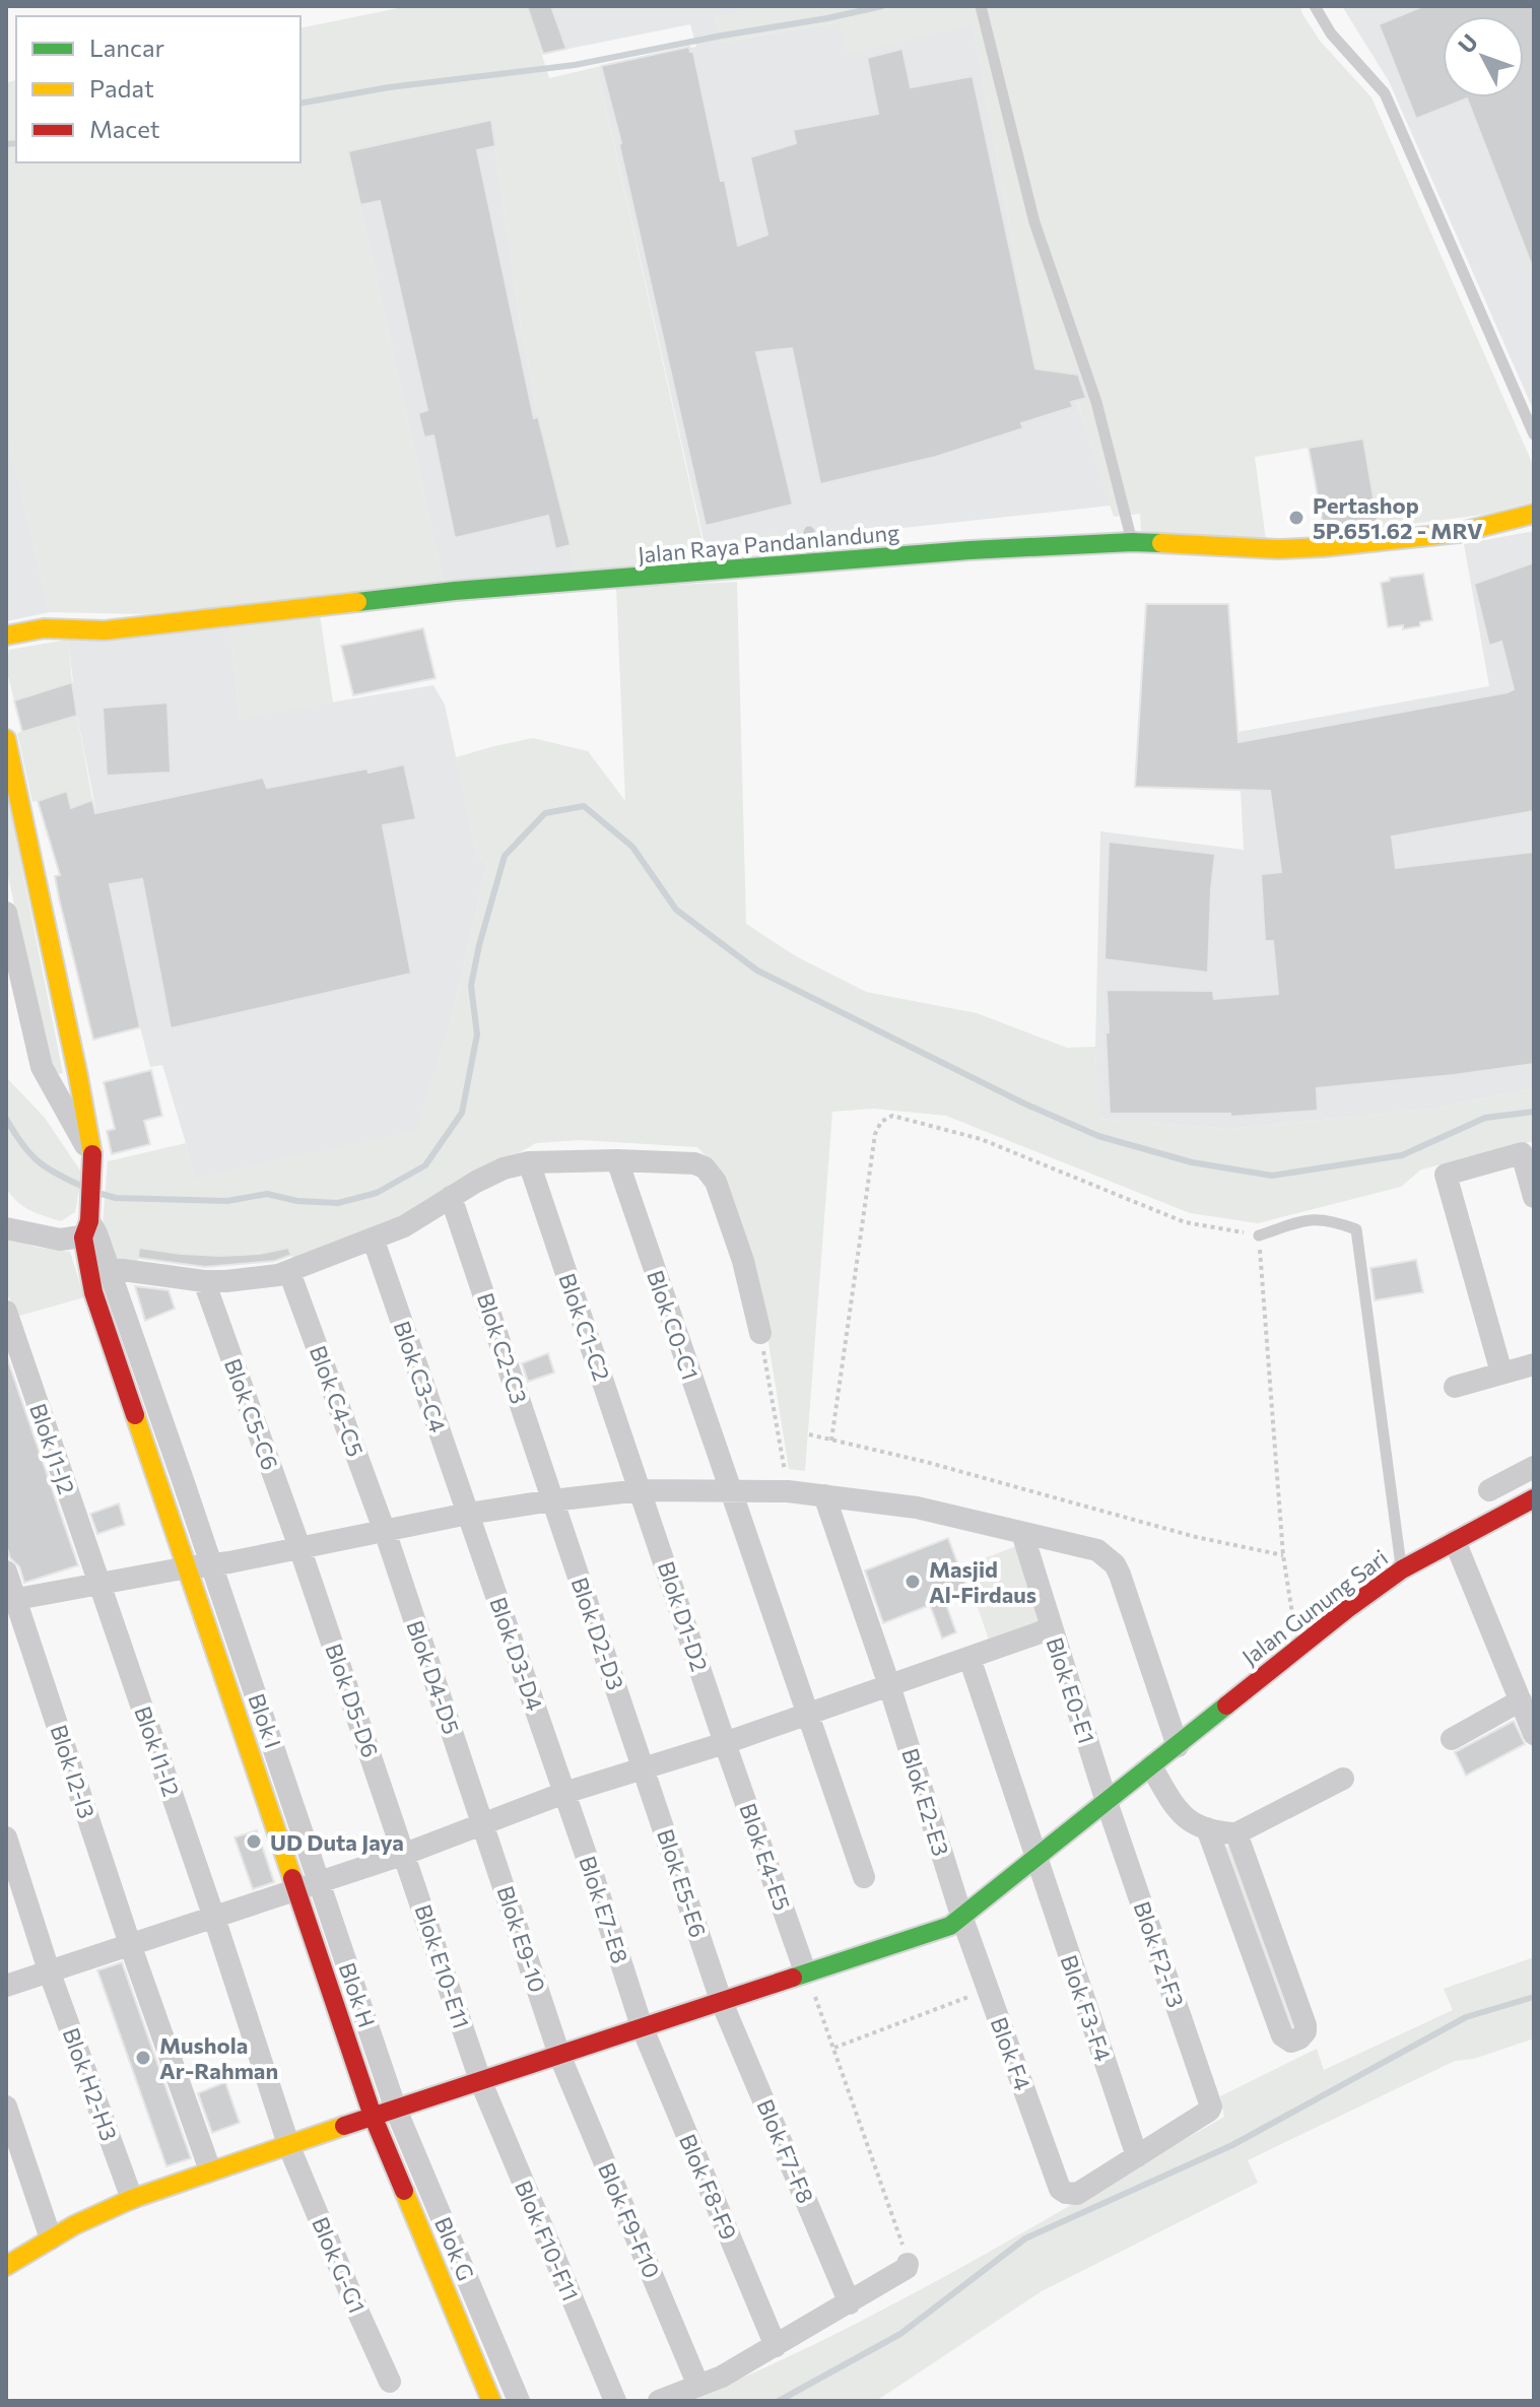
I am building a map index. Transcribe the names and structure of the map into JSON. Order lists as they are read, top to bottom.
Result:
{
  "streets": {
    "street": [
      "Jalan Raya Pandanlandung",
      "Blok C0-C1",
      "Blok C1-C2",
      "Blok C2-C3",
      "Blok C3-C4",
      "Blok C4-C5",
      "Blok C5-C6",
      "Blok J1-J2",
      "Jalan Gunung Sari",
      "Blok D1-D2",
      "Blok D2-D3",
      "Blok D3-D4",
      "Blok D4-D5",
      "Blok E0-E1",
      "Blok D5-D6",
      "Blok I",
      "Blok I1-I2",
      "Blok I2-I3",
      "Blok E2-E3",
      "Blok E4-E5",
      "Blok E5-E6",
      "Blok E7-E8",
      "Blok E9-10",
      "Blok F2-F3",
      "Blok E10-E11",
      "Blok H",
      "Blok F3-F4",
      "Blok F4",
      "Blok H2-H3",
      "Blok F7-F8",
      "Blok F8-F9",
      "Blok F9-F10",
      "Blok F10-F11",
      "Blok G",
      "Blok G-G1"
    ]
  },
  "crossings": [
    ["Blok C1-C2", "Blok D1-D2"],
    ["Blok C2-C3", "Blok D2-D3"],
    ["Blok C3-C4", "Blok D3-D4"],
    ["Blok C4-C5", "Blok D4-D5"],
    ["Blok C5-C6", "Blok D5-D6"],
    ["Blok J1-J2", "Blok I1-I2"],
    ["Jalan Gunung Sari", "Blok E0-E1"],
    ["Jalan Gunung Sari", "Blok I1-I2"],
    ["Jalan Gunung Sari", "Blok I2-I3"],
    ["Jalan Gunung Sari", "Blok E2-E3"],
    ["Jalan Gunung Sari", "Blok E4-E5"],
    ["Jalan Gunung Sari", "Blok E5-E6"],
    ["Jalan Gunung Sari", "Blok E7-E8"],
    ["Jalan Gunung Sari", "Blok E9-10"],
    ["Jalan Gunung Sari", "Blok F2-F3"],
    ["Jalan Gunung Sari", "Blok E10-E11"],
    ["Jalan Gunung Sari", "Blok H"],
    ["Jalan Gunung Sari", "Blok F3-F4"],
    ["Jalan Gunung Sari", "Blok F4"],
    ["Jalan Gunung Sari", "Blok H2-H3"],
    ["Jalan Gunung Sari", "Blok F7-F8"],
    ["Jalan Gunung Sari", "Blok F8-F9"],
    ["Jalan Gunung Sari", "Blok F9-F10"],
    ["Jalan Gunung Sari", "Blok F10-F11"],
    ["Jalan Gunung Sari", "Blok G"],
    ["Jalan Gunung Sari", "Blok G-G1"],
    ["Blok D1-D2", "Blok E4-E5"],
    ["Blok D2-D3", "Blok E5-E6"],
    ["Blok D3-D4", "Blok E7-E8"],
    ["Blok D4-D5", "Blok E9-10"],
    ["Blok E0-E1", "Blok F2-F3"],
    ["Blok D5-D6", "Blok E10-E11"],
    ["Blok I", "Blok H"],
    ["Blok I1-I2", "Blok G-G1"],
    ["Blok E2-E3", "Blok F4"],
    ["Blok E5-E6", "Blok F7-F8"],
    ["Blok E7-E8", "Blok F8-F9"],
    ["Blok E9-10", "Blok F9-F10"],
    ["Blok F2-F3", "Blok F3-F4"],
    ["Blok F2-F3", "Blok F4"],
    ["Blok E10-E11", "Blok F10-F11"],
    ["Blok H", "Blok G"],
    ["Blok F3-F4", "Blok F4"]
  ],
  "places": [
    "Pertashop 5P.651.62 - MRV",
    "Masjid Al-Firdaus",
    "UD Duta Jaya",
    "Mushola Ar-Rahman"
  ],
  "legend": ["Lancar", "Padat", "Macet"],
  "north": "top left"
}
